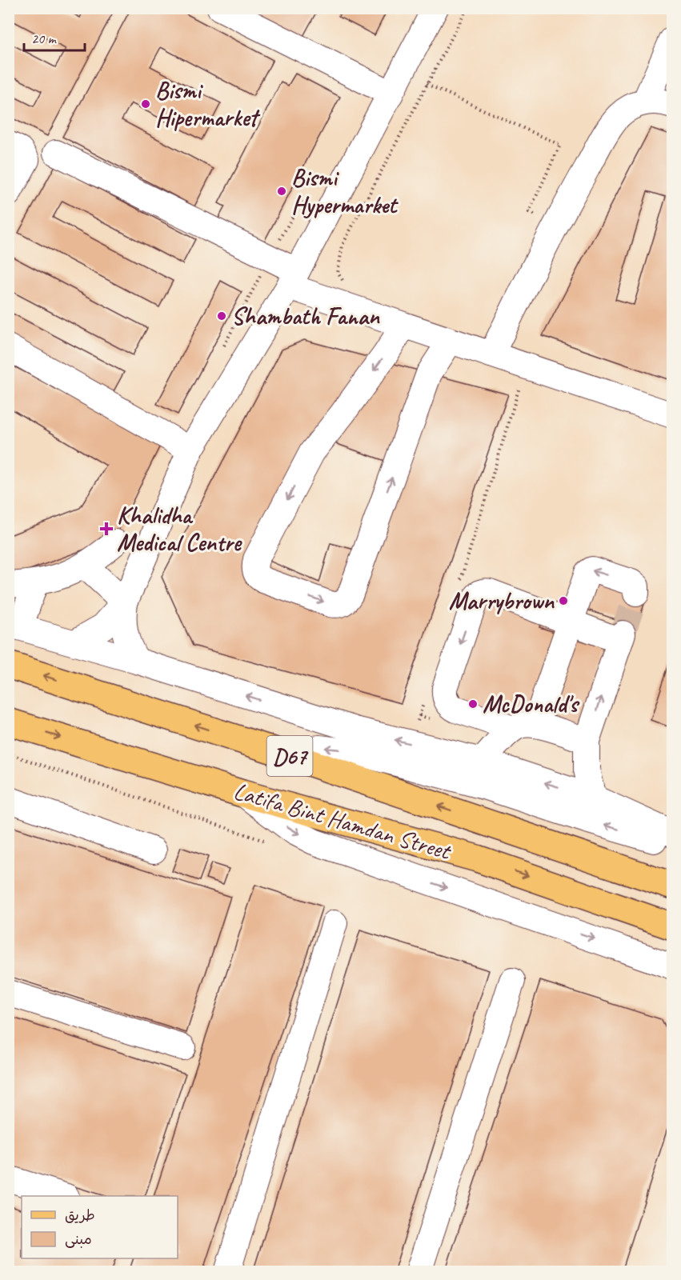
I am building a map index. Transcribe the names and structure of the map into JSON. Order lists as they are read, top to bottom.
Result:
{
  "streets": {
    "main road": ["D67", "Latifa Bint Hamdan Street"]
  },
  "places": {
    "other": [
      "Bismi Hipermarket",
      "Bismi Hypermarket",
      "Shambath Fanan",
      "Marrybrown",
      "McDonald's"
    ],
    "health": ["Khalidha Medical Centre"]
  },
  "legend": ["طريق", "مبنى"],
  "scale_bar": "20 m"
}
